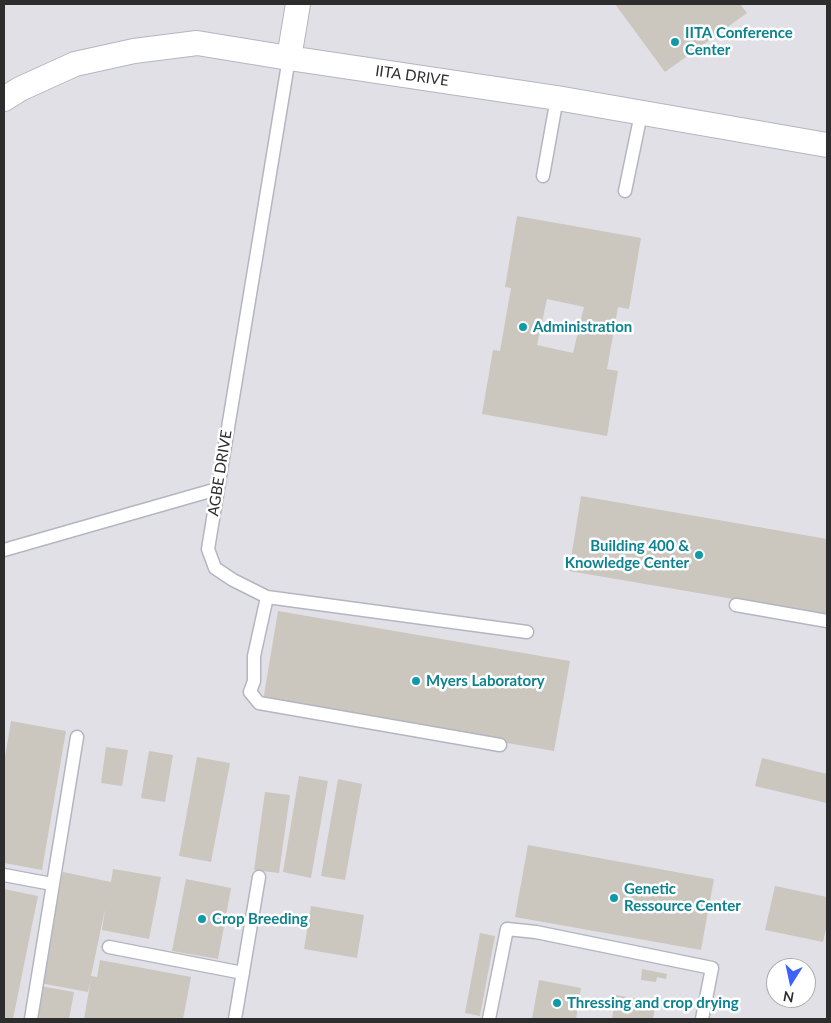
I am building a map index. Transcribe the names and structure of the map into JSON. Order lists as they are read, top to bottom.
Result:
{
  "streets": {
    "street": ["IITA DRIVE"],
    "lane": ["AGBE DRIVE"]
  },
  "crossings": [
    ["IITA DRIVE", "AGBE DRIVE"]
  ],
  "places": [
    "IITA Conference Center",
    "Administration",
    "Building 400 & Knowledge Center",
    "Myers Laboratory",
    "Genetic Ressource Center",
    "Crop Breeding",
    "Thressing and crop drying"
  ],
  "north": "bottom"
}
